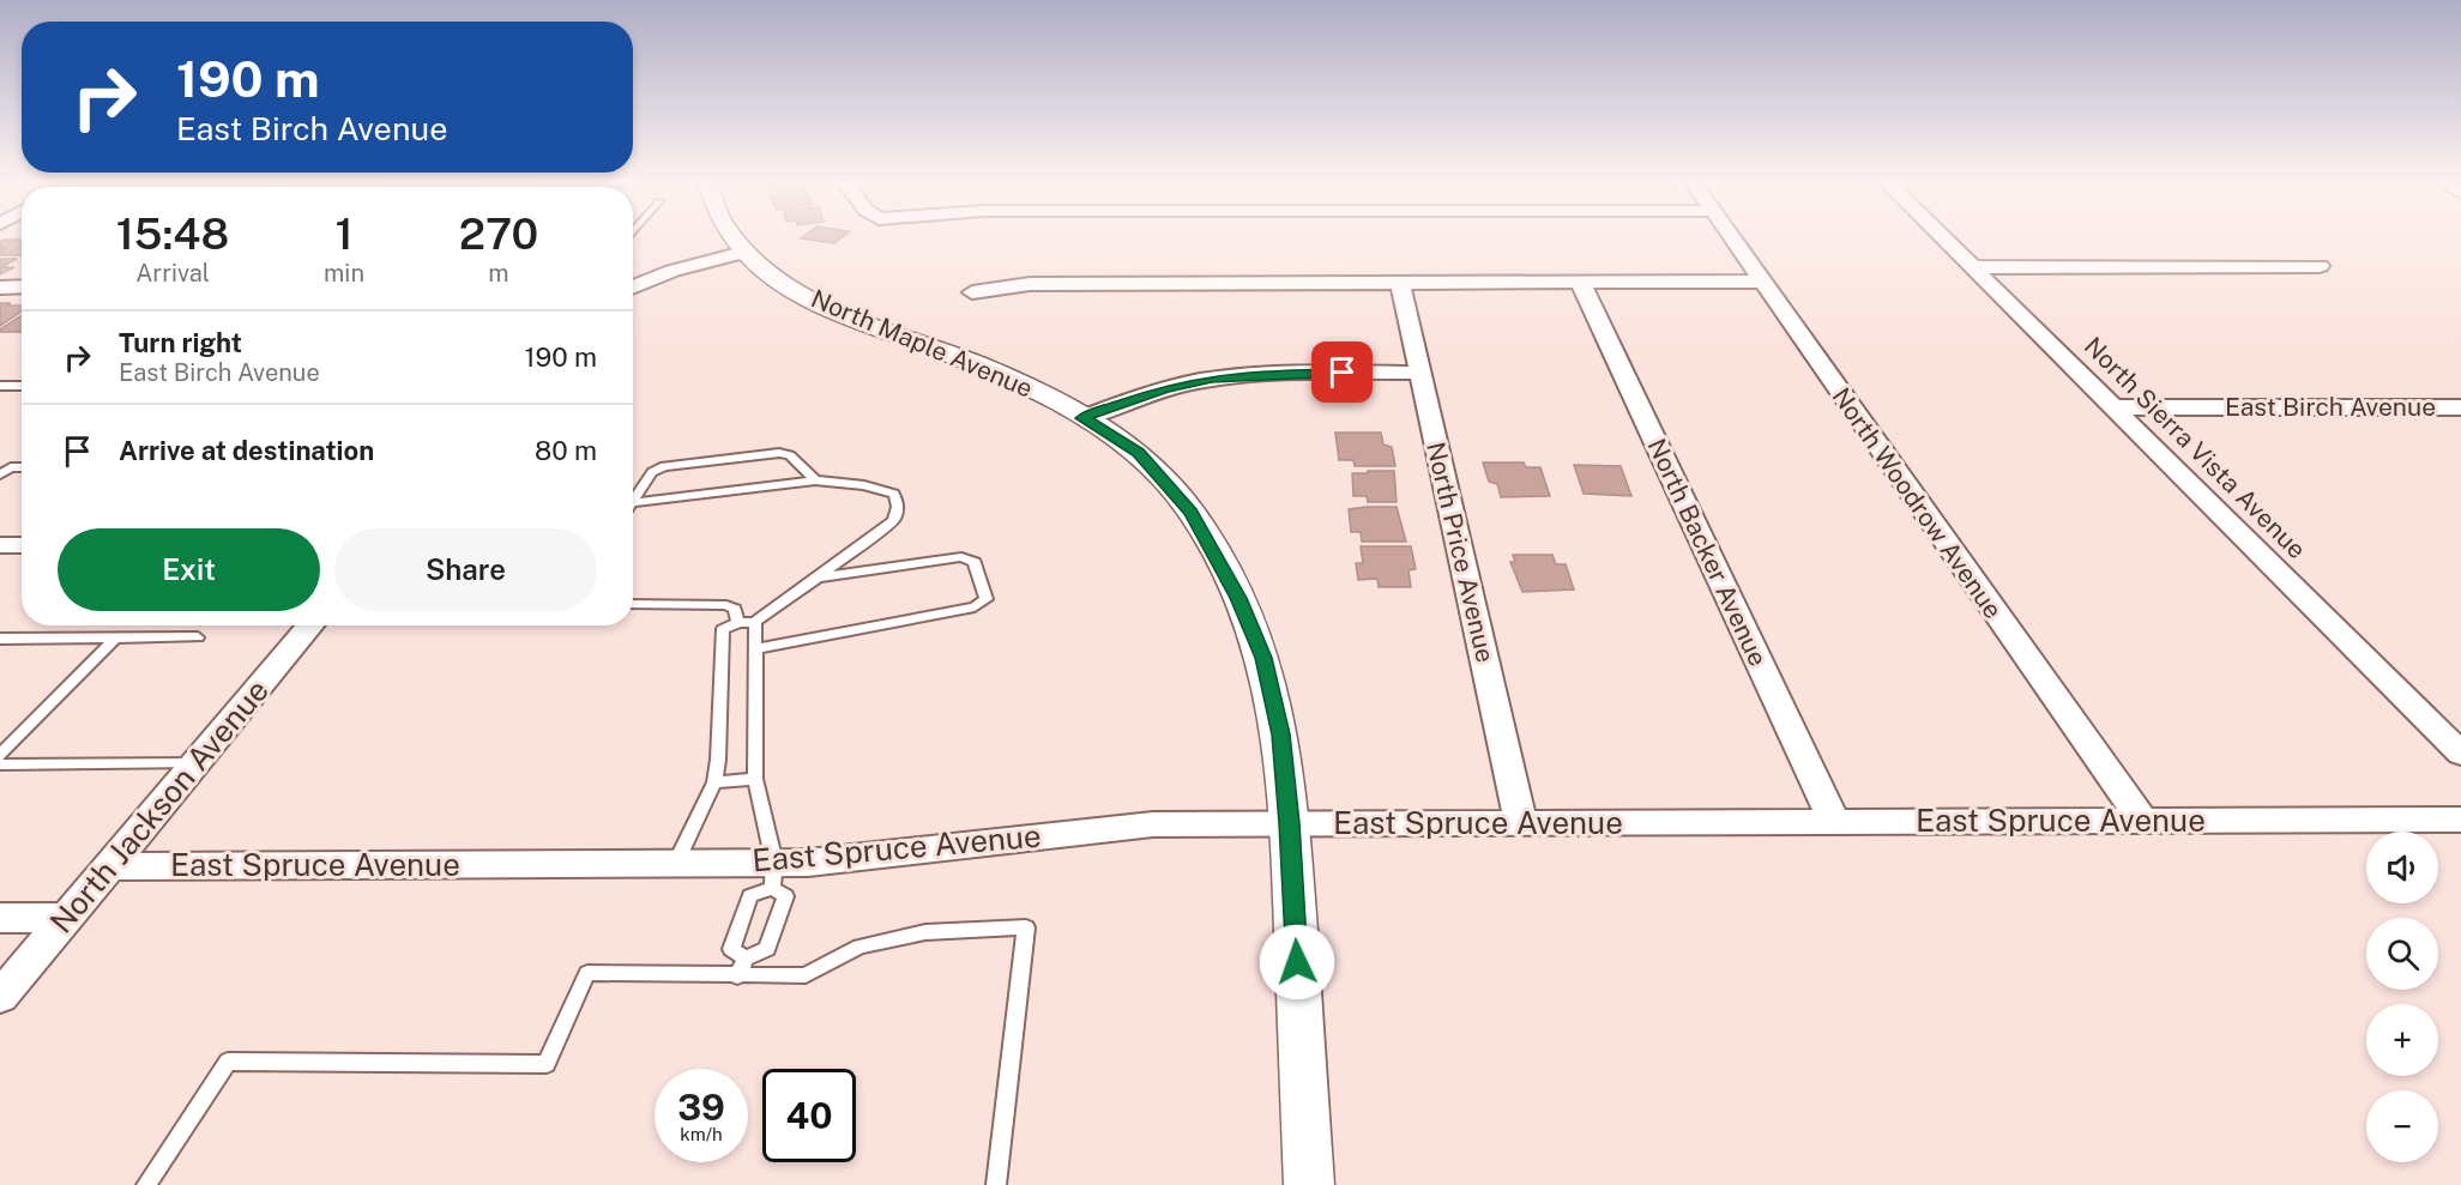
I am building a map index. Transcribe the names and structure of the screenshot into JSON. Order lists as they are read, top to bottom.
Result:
{
  "streets": {
    "street": [
      "North Maple Avenue",
      "East Birch Avenue",
      "North Sierra Vista Avenue",
      "North Woodrow Avenue",
      "North Price Avenue",
      "North Backer Avenue",
      "North Jackson Avenue",
      "East Spruce Avenue"
    ]
  },
  "crossings": [
    ["North Maple Avenue", "East Spruce Avenue"],
    ["East Birch Avenue", "North Sierra Vista Avenue"],
    ["North Woodrow Avenue", "East Spruce Avenue"],
    ["North Price Avenue", "East Spruce Avenue"],
    ["North Backer Avenue", "East Spruce Avenue"],
    ["North Jackson Avenue", "East Spruce Avenue"]
  ],
  "page": {
    "turn": ["190 m", "East Birch Avenue"],
    "eta": [
      "15:48",
      "Arrival",
      "1",
      "min",
      "270",
      "m"
    ],
    "list": [
      {
        "name": "Turn right",
        "note": "East Birch Avenue",
        "value": "190 m"
      },
      {
        "name": "Arrive at destination",
        "value": "80 m"
      }
    ],
    "buttons": ["Exit", "Share"],
    "map_buttons": ["+", "−"],
    "speed": "39 km/h",
    "limit": "40"
  }
}
